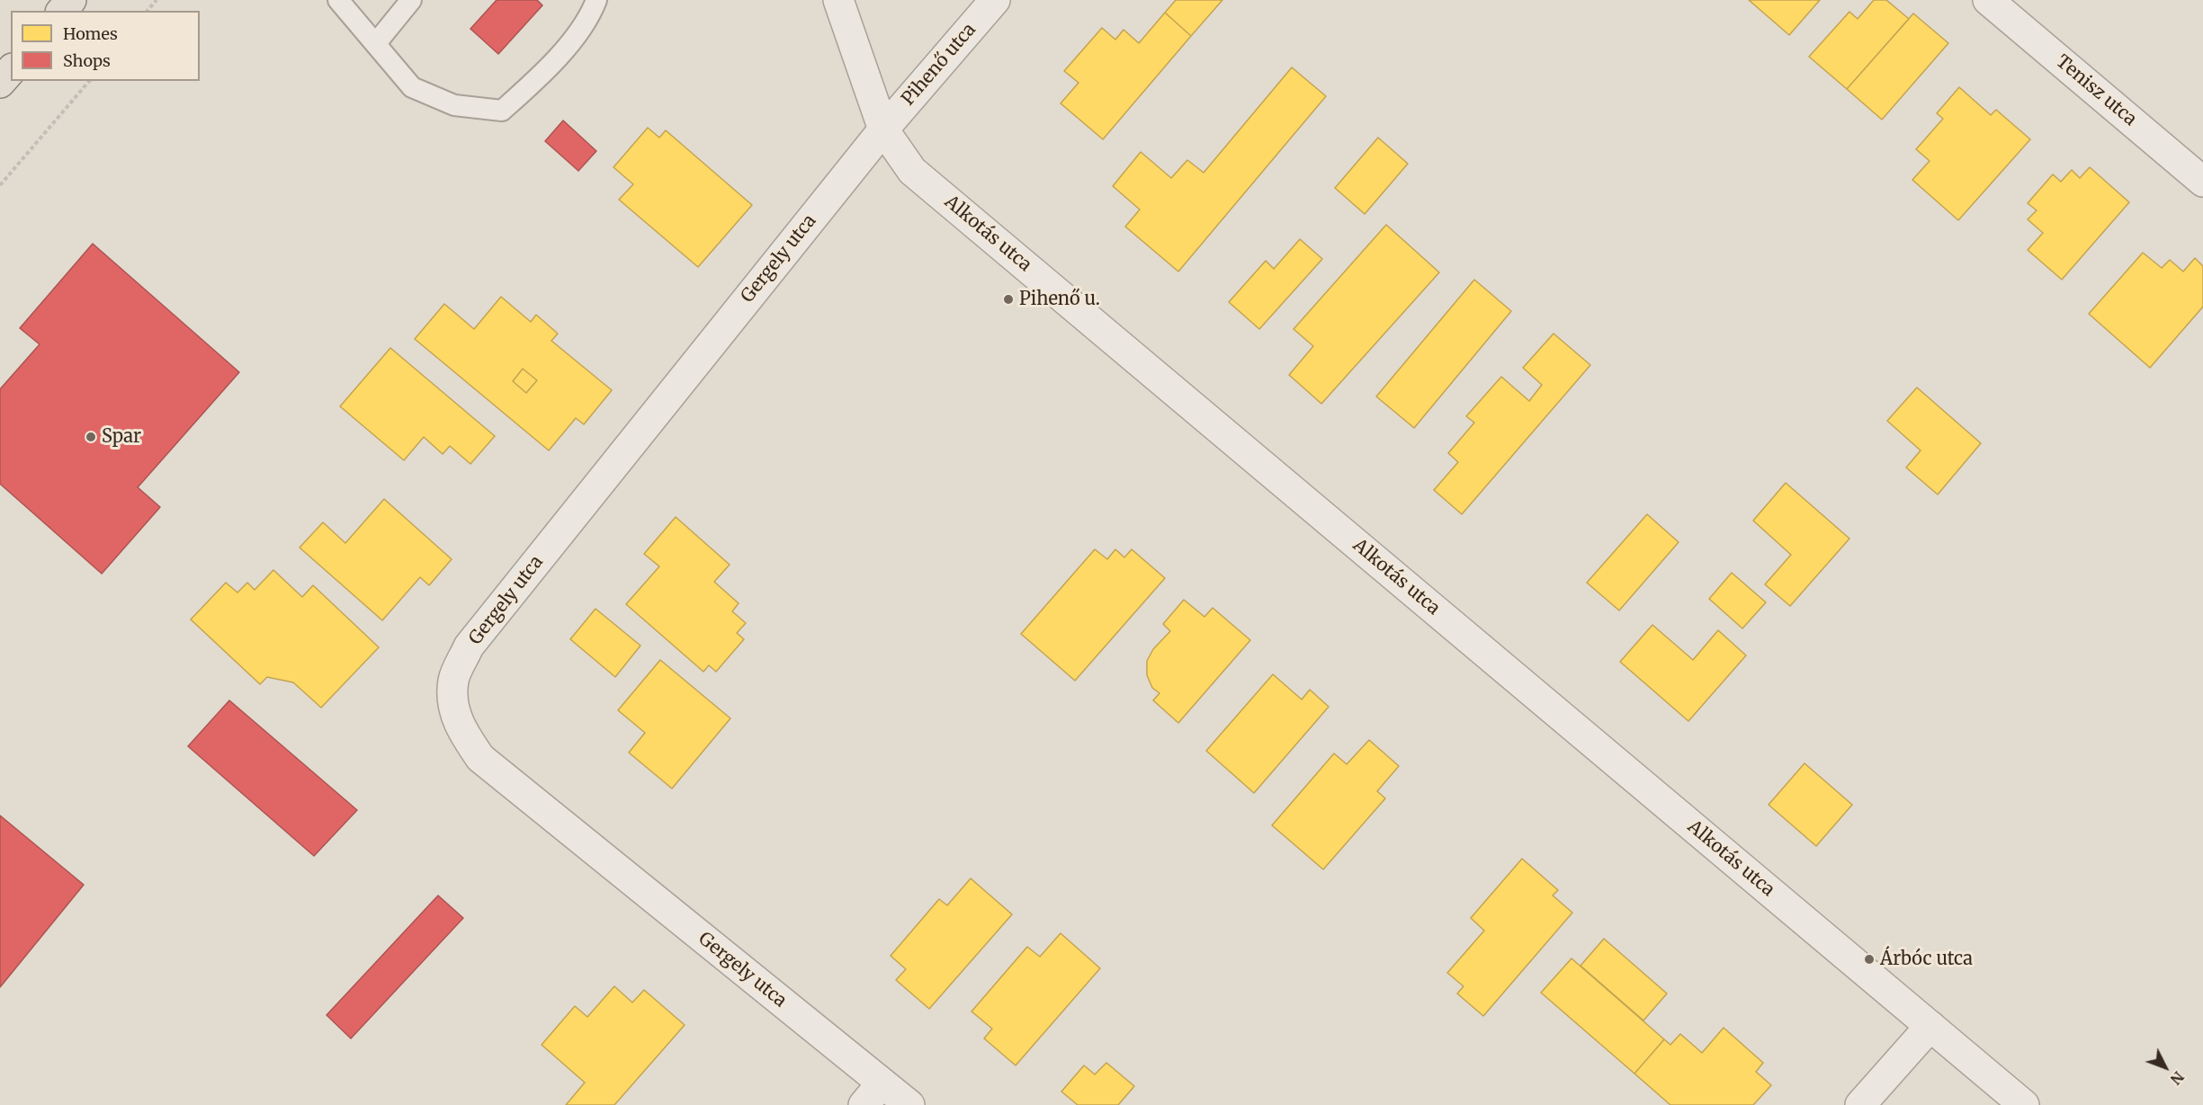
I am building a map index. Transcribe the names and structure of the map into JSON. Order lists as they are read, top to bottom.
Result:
{
  "streets": {
    "street": [
      "Pihenő utca",
      "Tenisz utca",
      "Alkotás utca",
      "Gergely utca"
    ]
  },
  "crossings": [
    ["Pihenő utca", "Alkotás utca"],
    ["Pihenő utca", "Gergely utca"],
    ["Alkotás utca", "Gergely utca"]
  ],
  "places": ["Pihenő u.", "Spar", "Árbóc utca"],
  "legend": ["Homes", "Shops"],
  "north": "bottom right"
}
